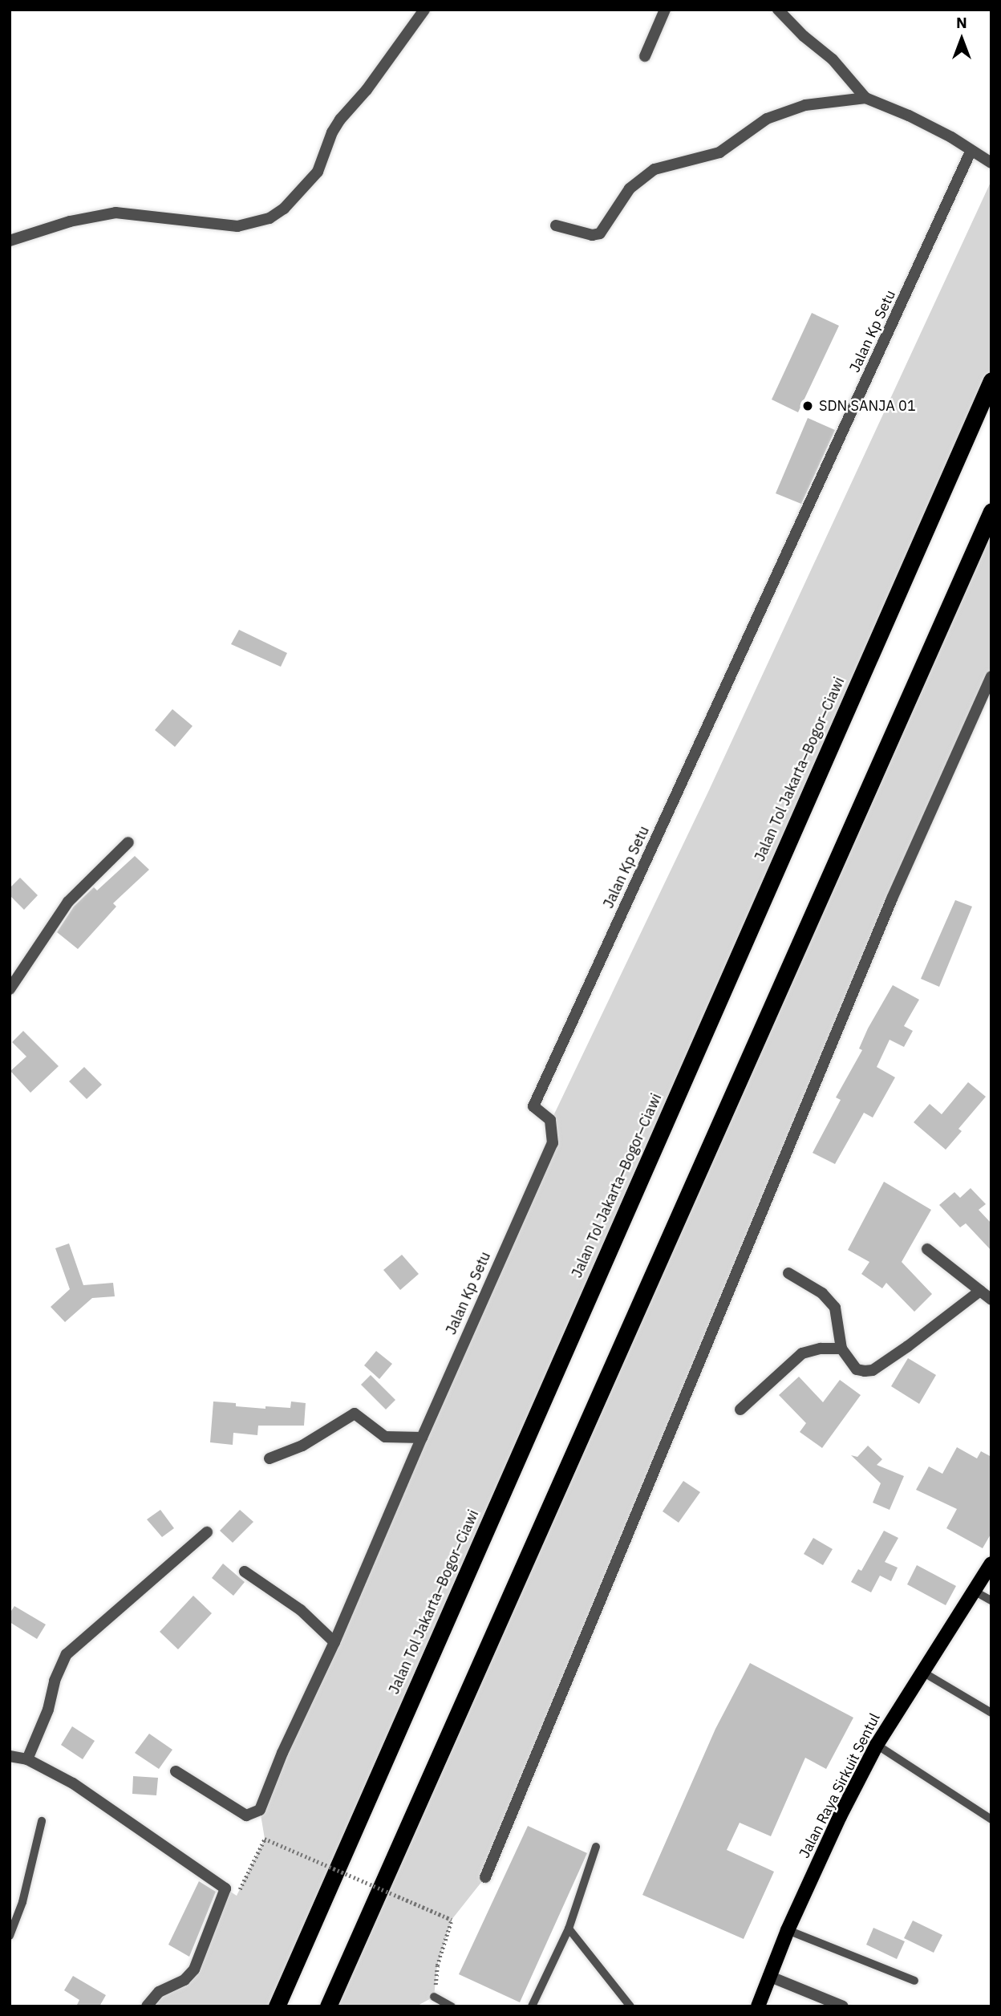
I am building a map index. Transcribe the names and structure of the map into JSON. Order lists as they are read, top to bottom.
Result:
{
  "streets": {
    "highway": ["Jalan Tol Jakarta–Bogor–Ciawi"],
    "main road": ["Jalan Raya Sirkuit Sentul"],
    "street": ["Jalan Kp Setu"]
  },
  "places": ["SDN SANJA 01"],
  "north": "top"
}
